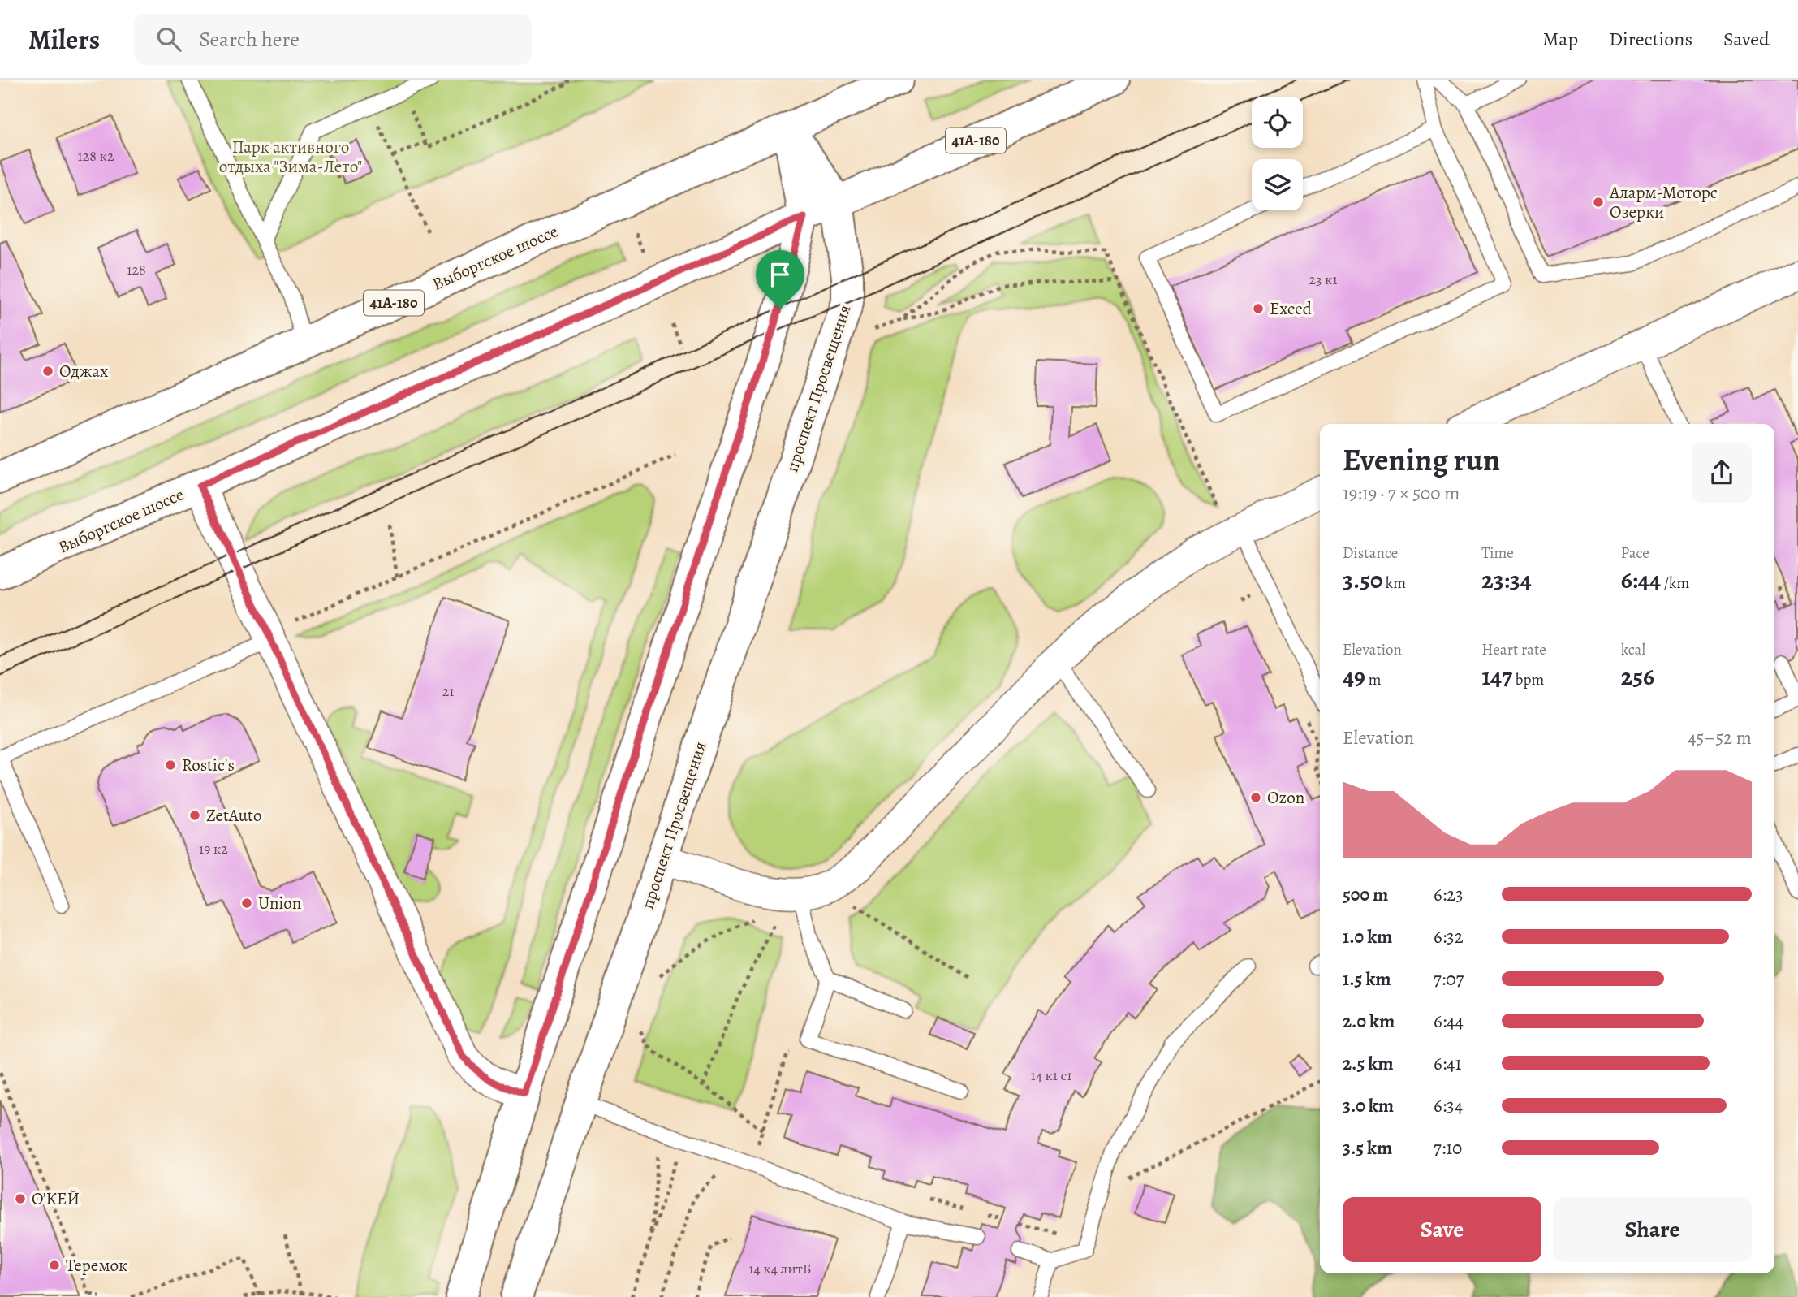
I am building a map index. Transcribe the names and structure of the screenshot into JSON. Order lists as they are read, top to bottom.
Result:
{
  "streets": {
    "main road": ["41А-180", "Выборгское шоссе", "проспект Просвещения"]
  },
  "crossings": [
    ["Выборгское шоссе", "проспект Просвещения"]
  ],
  "parks": ["Парк активного отдыха \"Зима-Лето\""],
  "places": [
    "Аларм-Моторс Озерки",
    "Exeed",
    "Оджах",
    "Rostic's",
    "Ozon",
    "ZetAuto",
    "Union",
    "О’КЕЙ",
    "Теремок"
  ],
  "house_numbers": [
    "128 к2",
    "128",
    "23 к1",
    "21",
    "19 к2",
    "14 к1 с1",
    "14 к4 литБ"
  ],
  "page": {
    "header": "Milers",
    "search": "Search here",
    "nav": ["Map", "Directions", "Saved"],
    "heading": ["Evening run", "19:19 · 7 × 500 m"],
    "stats": [
      ["Distance", "3.50 km"],
      ["Time", "23:34"],
      ["Pace", "6:44 /km"],
      ["Elevation", "49 m"],
      ["Heart rate", "147 bpm"],
      ["kcal", "256"]
    ],
    "chart": ["Elevation", "45–52 m"],
    "list": [
      {
        "name": "500 m",
        "note": "6:23"
      },
      {
        "name": "1.0 km",
        "note": "6:32"
      },
      {
        "name": "1.5 km",
        "note": "7:07"
      },
      {
        "name": "2.0 km",
        "note": "6:44"
      },
      {
        "name": "2.5 km",
        "note": "6:41"
      },
      {
        "name": "3.0 km",
        "note": "6:34"
      },
      {
        "name": "3.5 km",
        "note": "7:10"
      }
    ],
    "buttons": ["Save", "Share"]
  }
}
